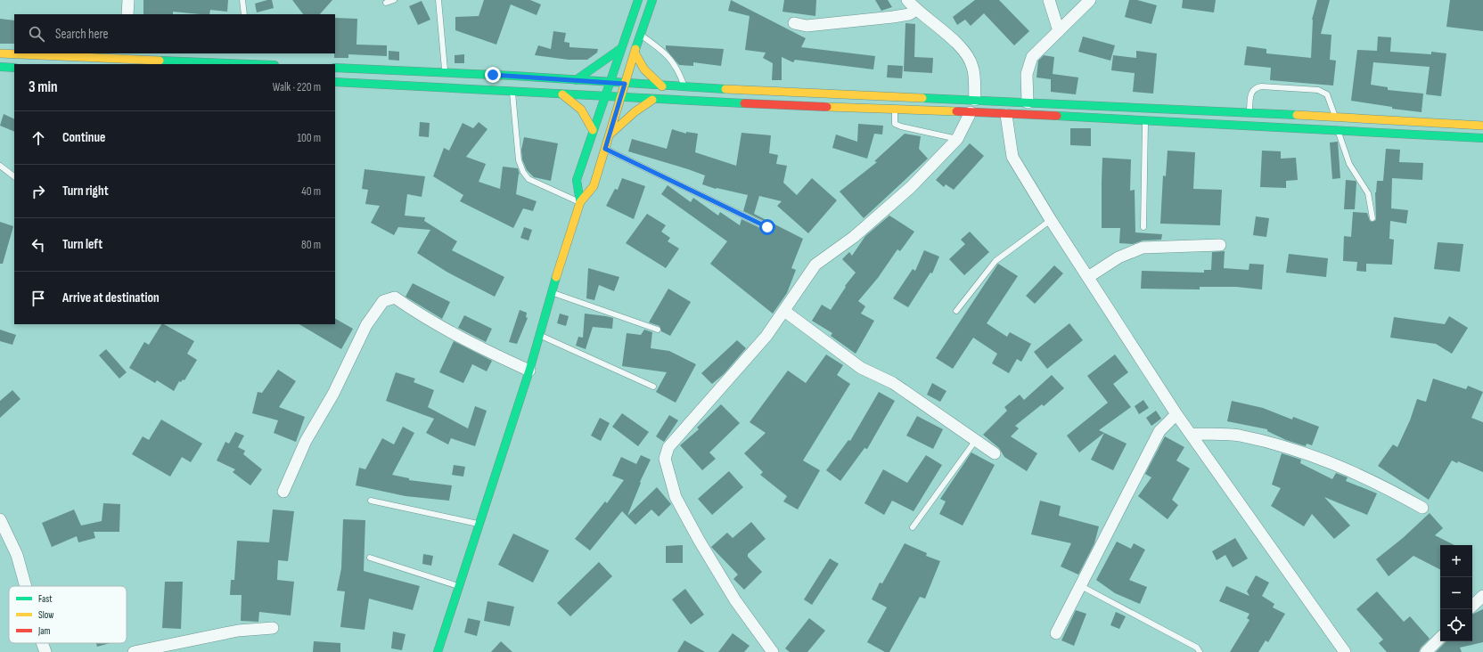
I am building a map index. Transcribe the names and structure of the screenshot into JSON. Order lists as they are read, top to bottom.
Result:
{
  "legend": ["Fast", "Slow", "Jam"],
  "page": {
    "search": "Search here",
    "heading": ["3 min", "Walk · 220 m"],
    "list": [
      ["Continue", "100 m"],
      ["Turn right", "40 m"],
      ["Turn left", "80 m"],
      "Arrive at destination"
    ],
    "map_buttons": ["+", "−"]
  }
}
